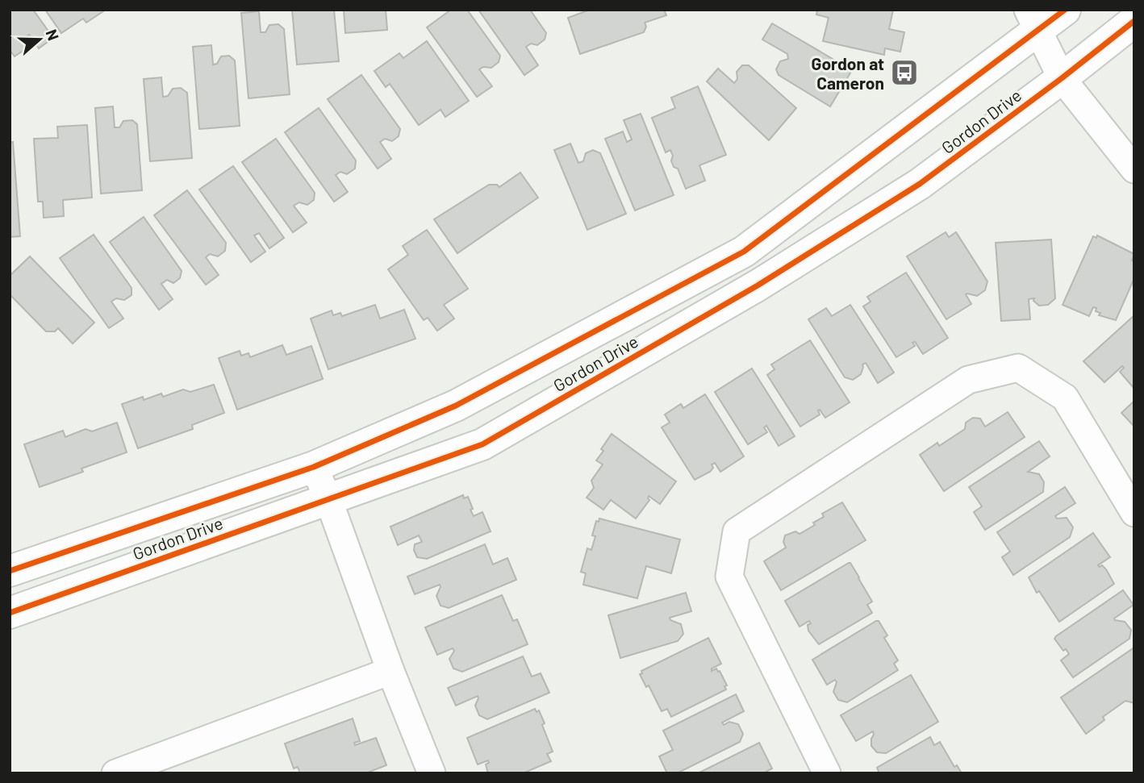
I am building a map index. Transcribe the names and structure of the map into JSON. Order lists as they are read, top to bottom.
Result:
{
  "streets": {
    "main road": ["Gordon Drive"]
  },
  "places": {
    "bus stop": ["Gordon at Cameron"]
  },
  "north": "right"
}
